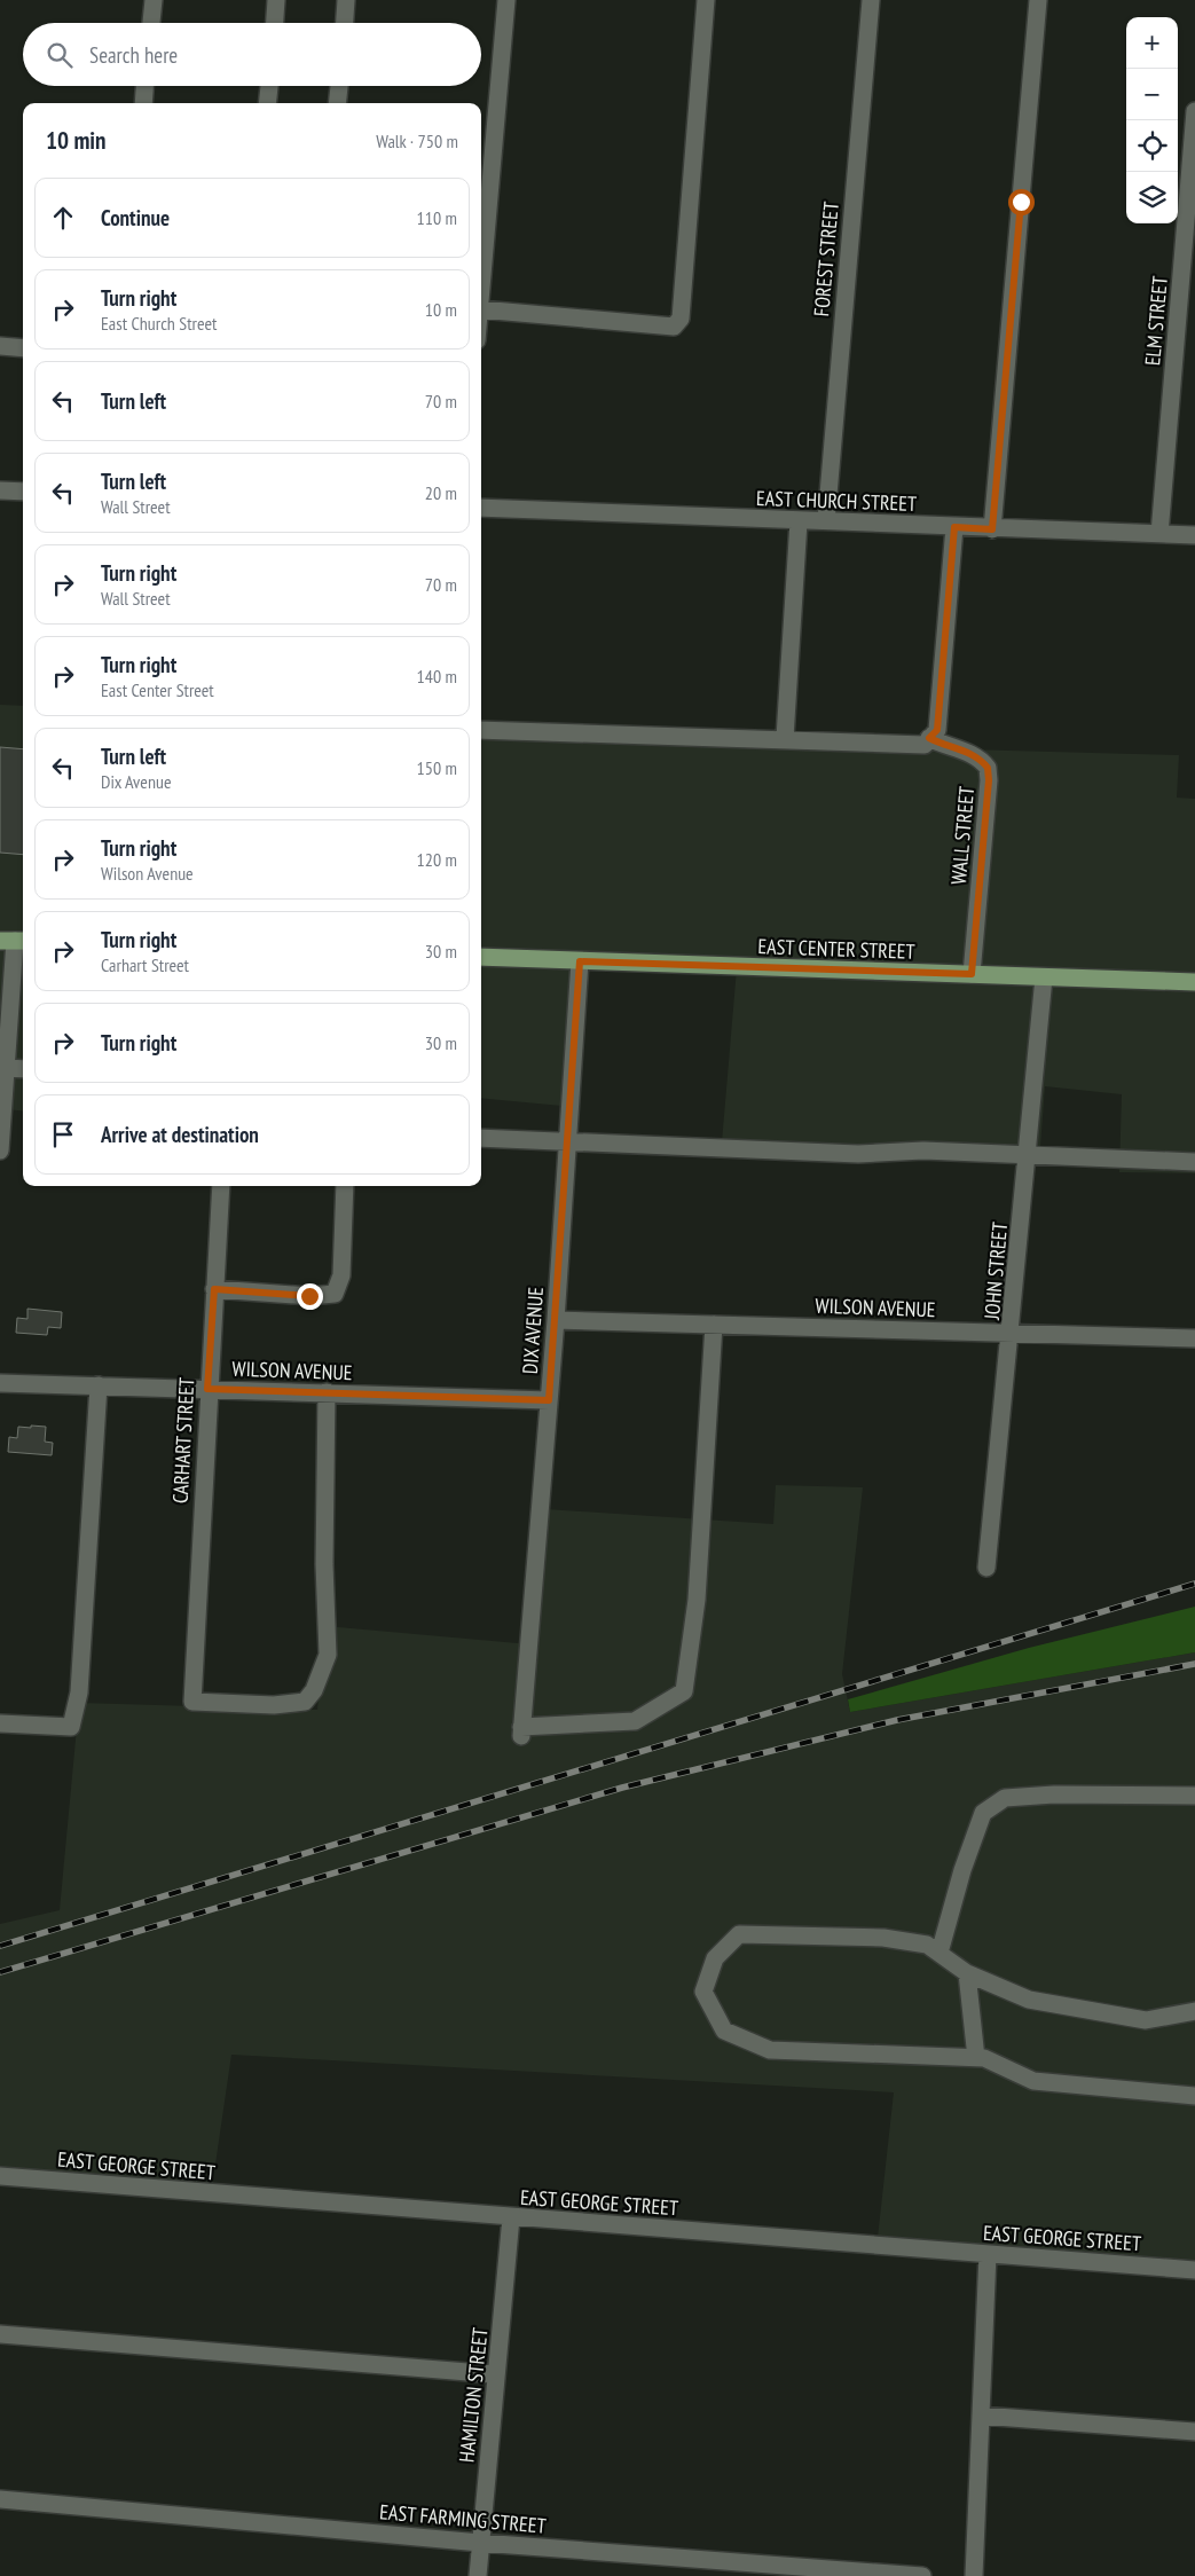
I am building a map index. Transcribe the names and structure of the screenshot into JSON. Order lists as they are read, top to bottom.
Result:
{
  "streets": {
    "main road": ["EAST CENTER STREET"],
    "street": [
      "FOREST STREET",
      "ELM STREET",
      "EAST CHURCH STREET",
      "WALL STREET",
      "JOHN STREET",
      "WILSON AVENUE",
      "DIX AVENUE",
      "CARHART STREET",
      "EAST GEORGE STREET",
      "HAMILTON STREET",
      "EAST FARMING STREET"
    ]
  },
  "crossings": [
    ["FOREST STREET", "EAST CHURCH STREET"],
    ["ELM STREET", "EAST CHURCH STREET"],
    ["WALL STREET", "EAST CENTER STREET"],
    ["EAST CENTER STREET", "JOHN STREET"],
    ["EAST CENTER STREET", "DIX AVENUE"],
    ["JOHN STREET", "WILSON AVENUE"],
    ["WILSON AVENUE", "DIX AVENUE"],
    ["WILSON AVENUE", "CARHART STREET"],
    ["EAST GEORGE STREET", "HAMILTON STREET"],
    ["HAMILTON STREET", "EAST FARMING STREET"]
  ],
  "page": {
    "map_buttons": ["+", "−"],
    "search": "Search here",
    "heading": ["10 min", "Walk · 750 m"],
    "list": [
      ["Continue", "110 m"],
      ["Turn right", "East Church Street", "10 m"],
      ["Turn left", "70 m"],
      ["Turn left", "Wall Street", "20 m"],
      ["Turn right", "Wall Street", "70 m"],
      ["Turn right", "East Center Street", "140 m"],
      ["Turn left", "Dix Avenue", "150 m"],
      ["Turn right", "Wilson Avenue", "120 m"],
      ["Turn right", "Carhart Street", "30 m"],
      ["Turn right", "30 m"],
      "Arrive at destination"
    ]
  }
}
